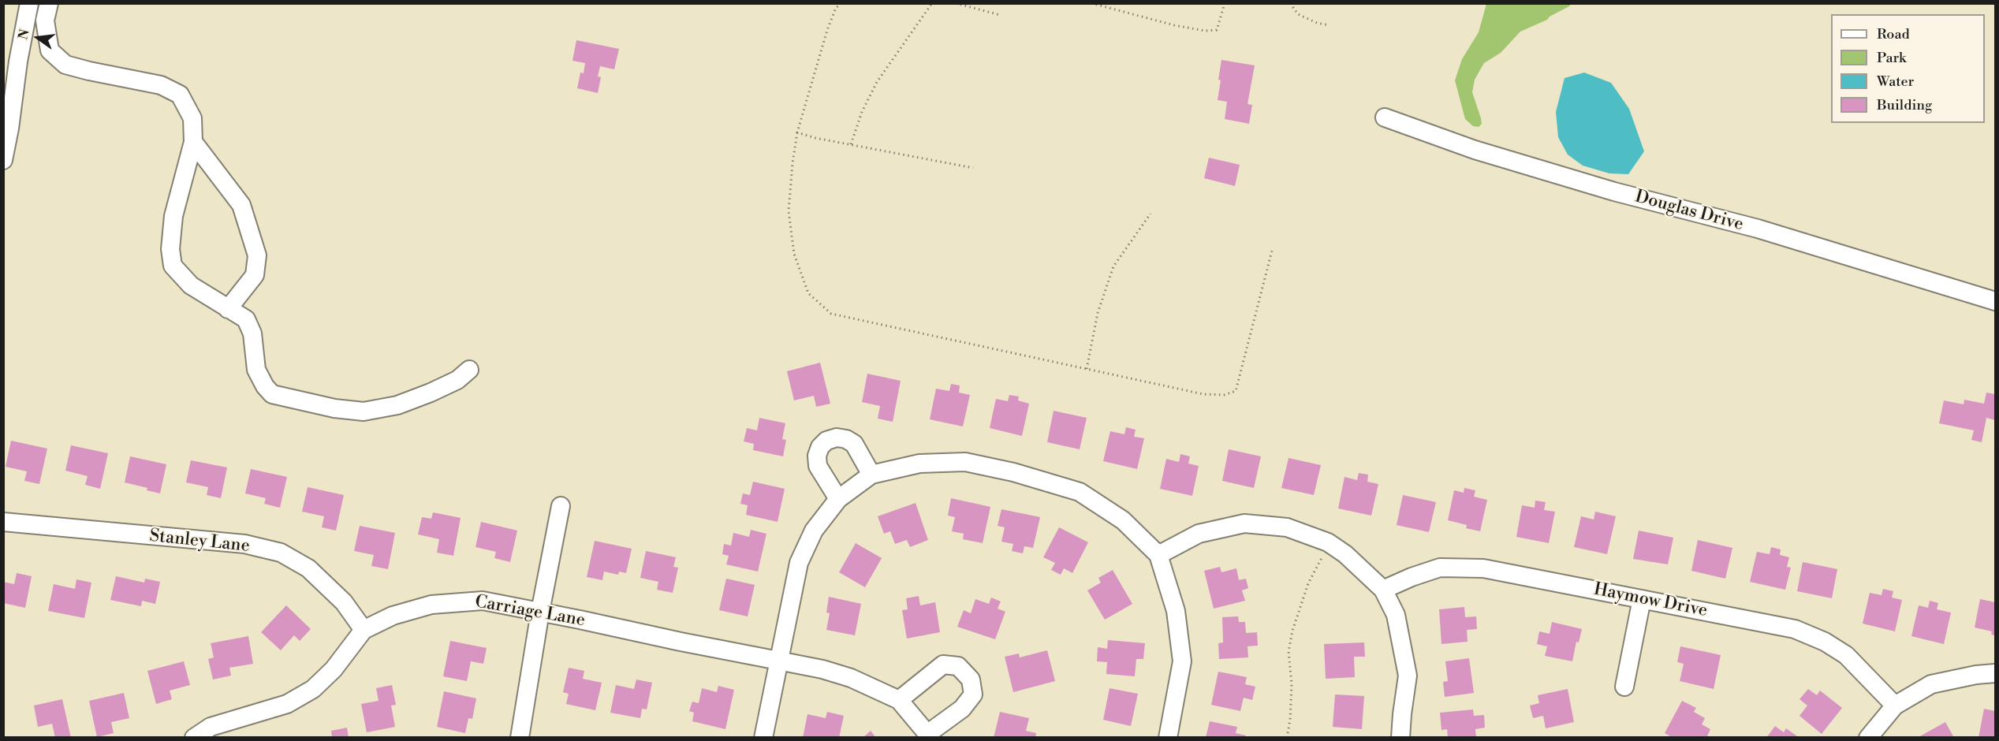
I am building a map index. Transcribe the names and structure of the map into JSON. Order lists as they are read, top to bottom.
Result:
{
  "streets": {
    "street": [
      "Douglas Drive",
      "Stanley Lane",
      "Haymow Drive",
      "Carriage Lane"
    ]
  },
  "crossings": [
    ["Stanley Lane", "Carriage Lane"]
  ],
  "legend": [
    "Road",
    "Park",
    "Water",
    "Building"
  ],
  "north": "left"
}
